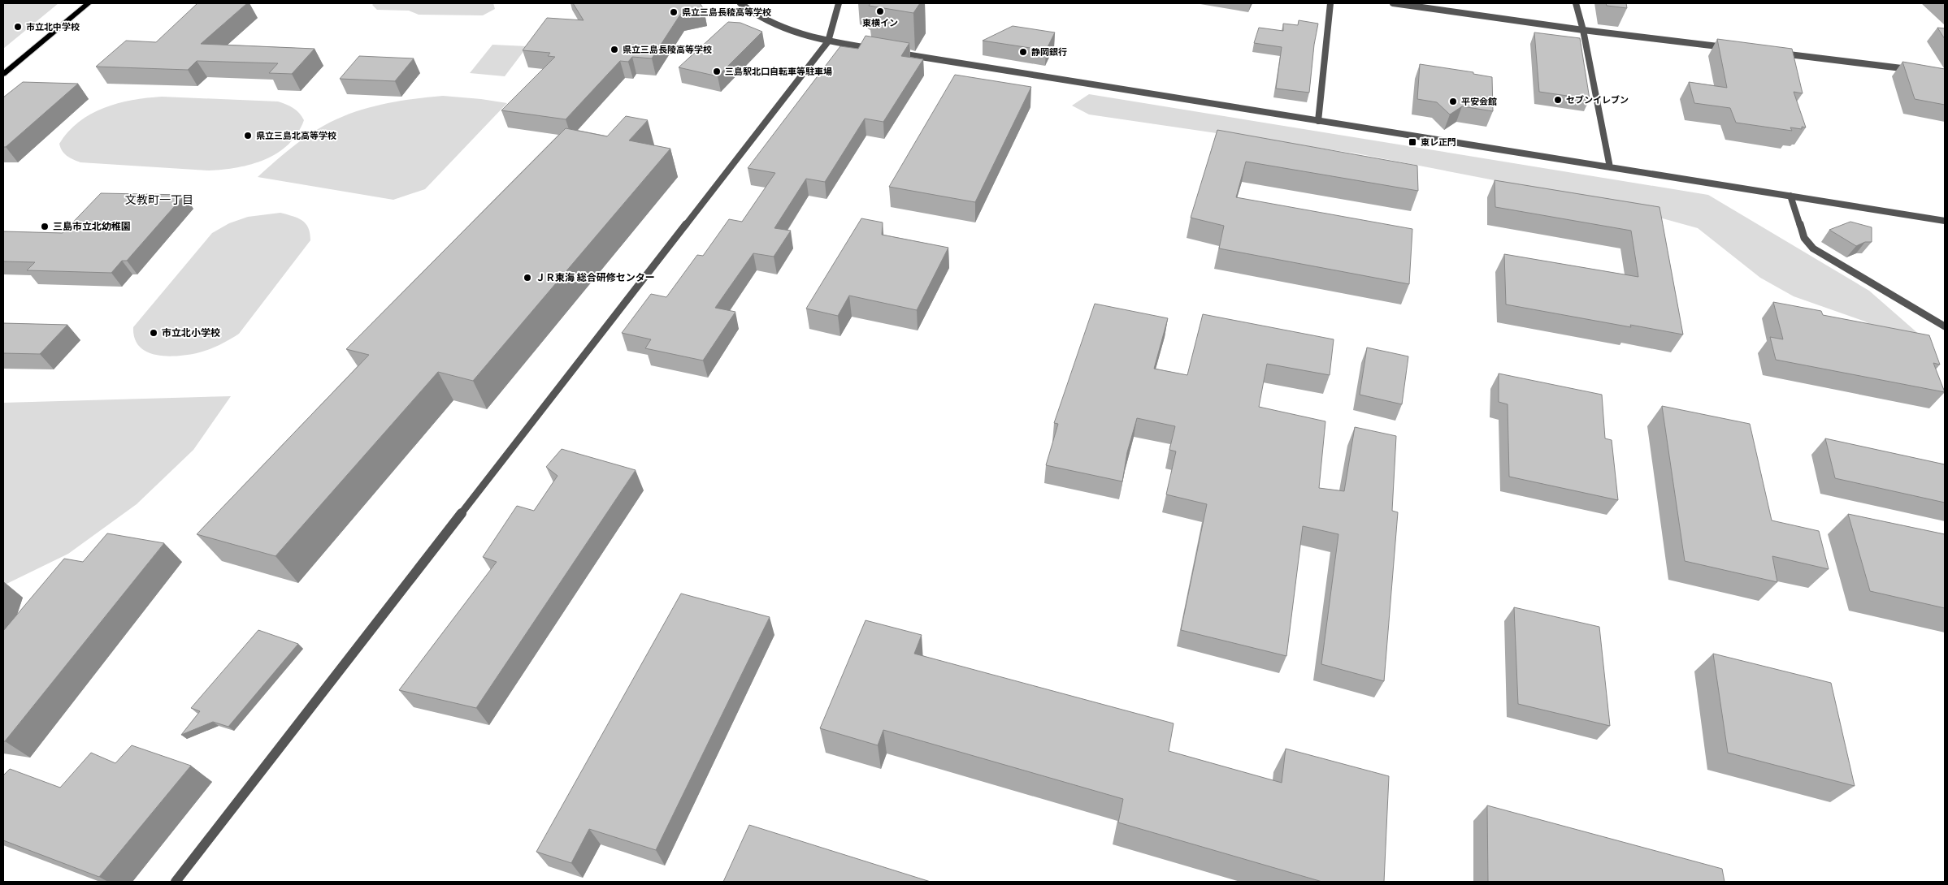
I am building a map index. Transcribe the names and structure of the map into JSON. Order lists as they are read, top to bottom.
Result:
{
  "districts": ["文教町一丁目"],
  "places": {
    "other": [
      "東横イン",
      "県立三島長稜高等学校",
      "市立北中学校",
      "県立三島長陵高等学校",
      "静岡銀行",
      "三島駅北口自転車等駐車場",
      "セブンイレブン",
      "平安会館",
      "県立三島北高等学校",
      "三島市立北幼稚園",
      "ＪＲ東海 総合研修センター",
      "市立北小学校"
    ],
    "transit": ["東レ正門"]
  }
}
